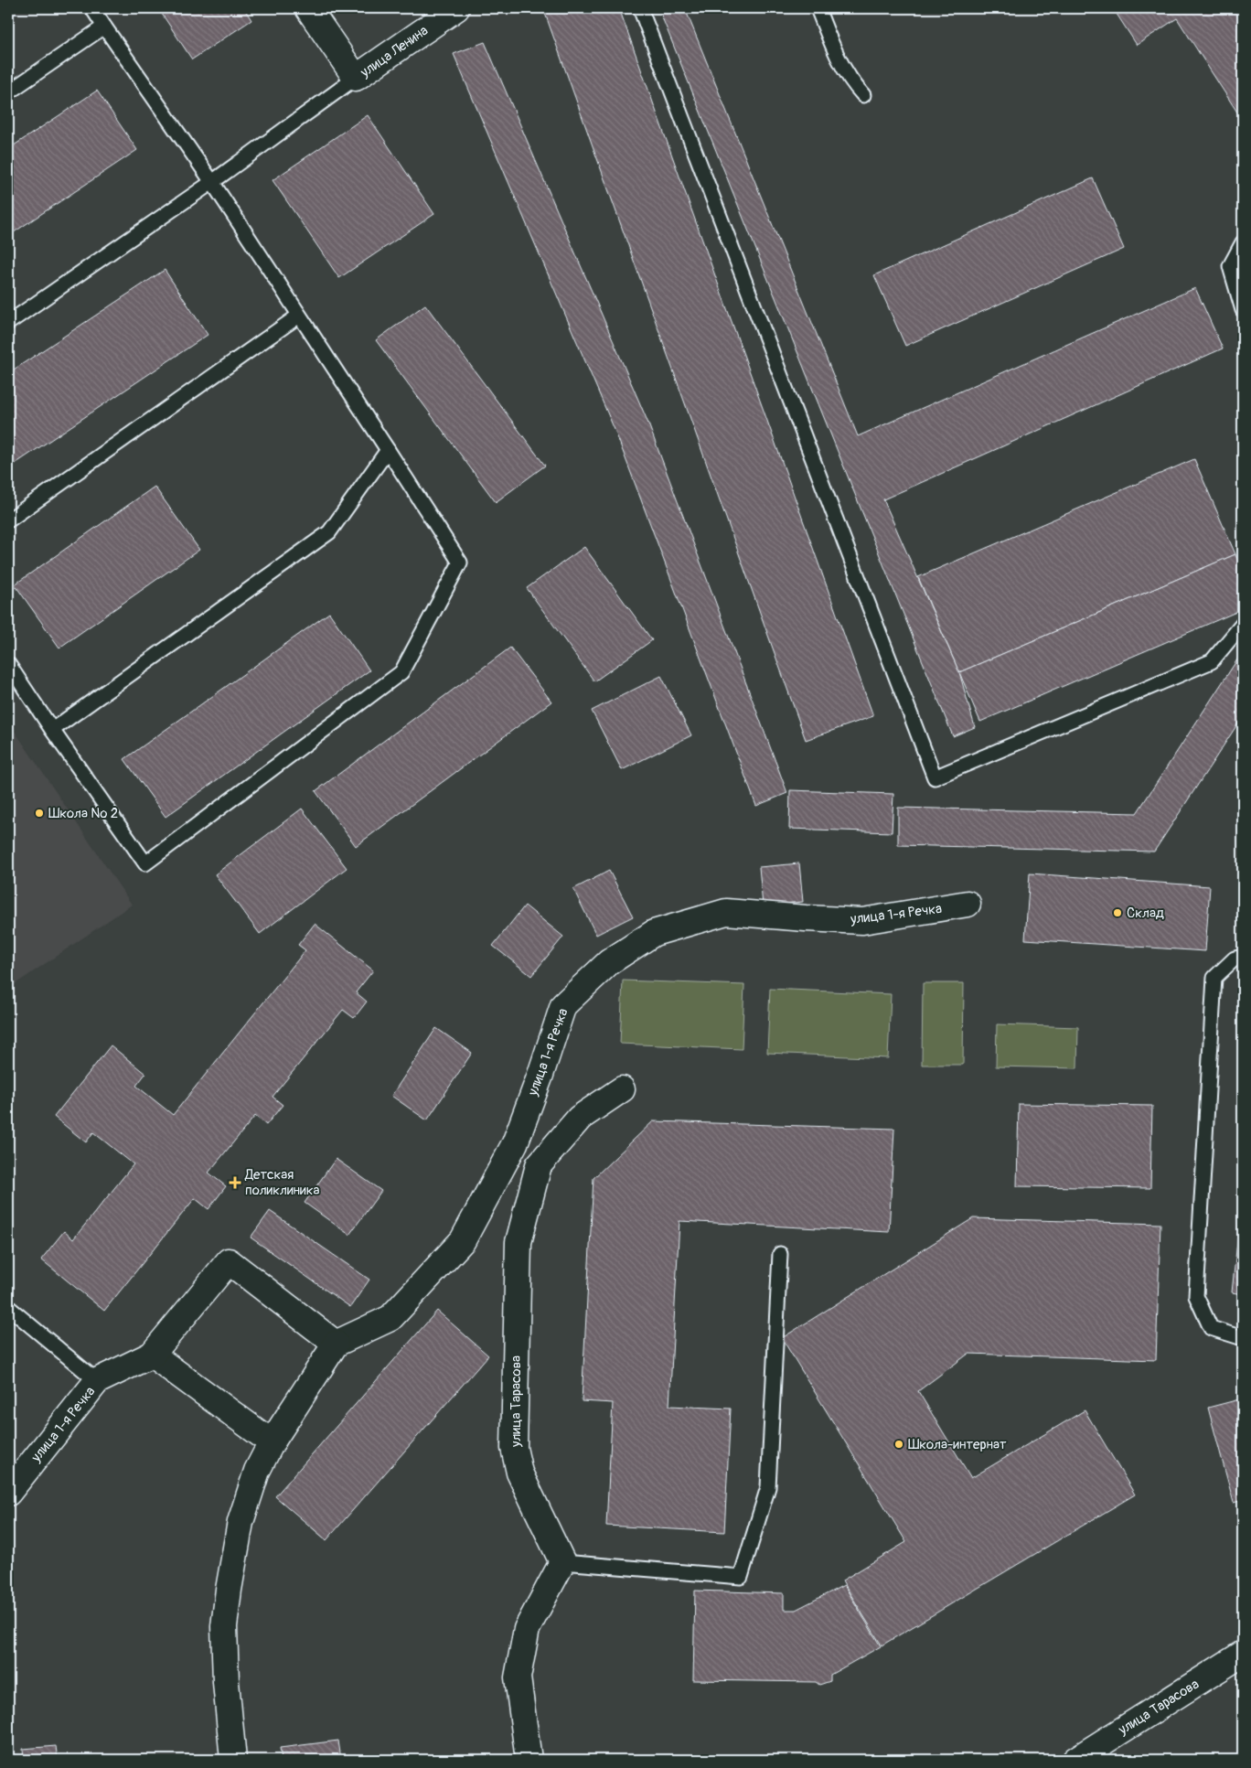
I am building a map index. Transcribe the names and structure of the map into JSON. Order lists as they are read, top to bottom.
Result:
{
  "streets": {
    "street": ["улица Ленина", "улица 1-я Речка", "улица Тарасова"]
  },
  "places": {
    "other": ["Школа № 2", "Склад", "Школа-интернат"],
    "health": ["Детская поликлиника"]
  }
}
